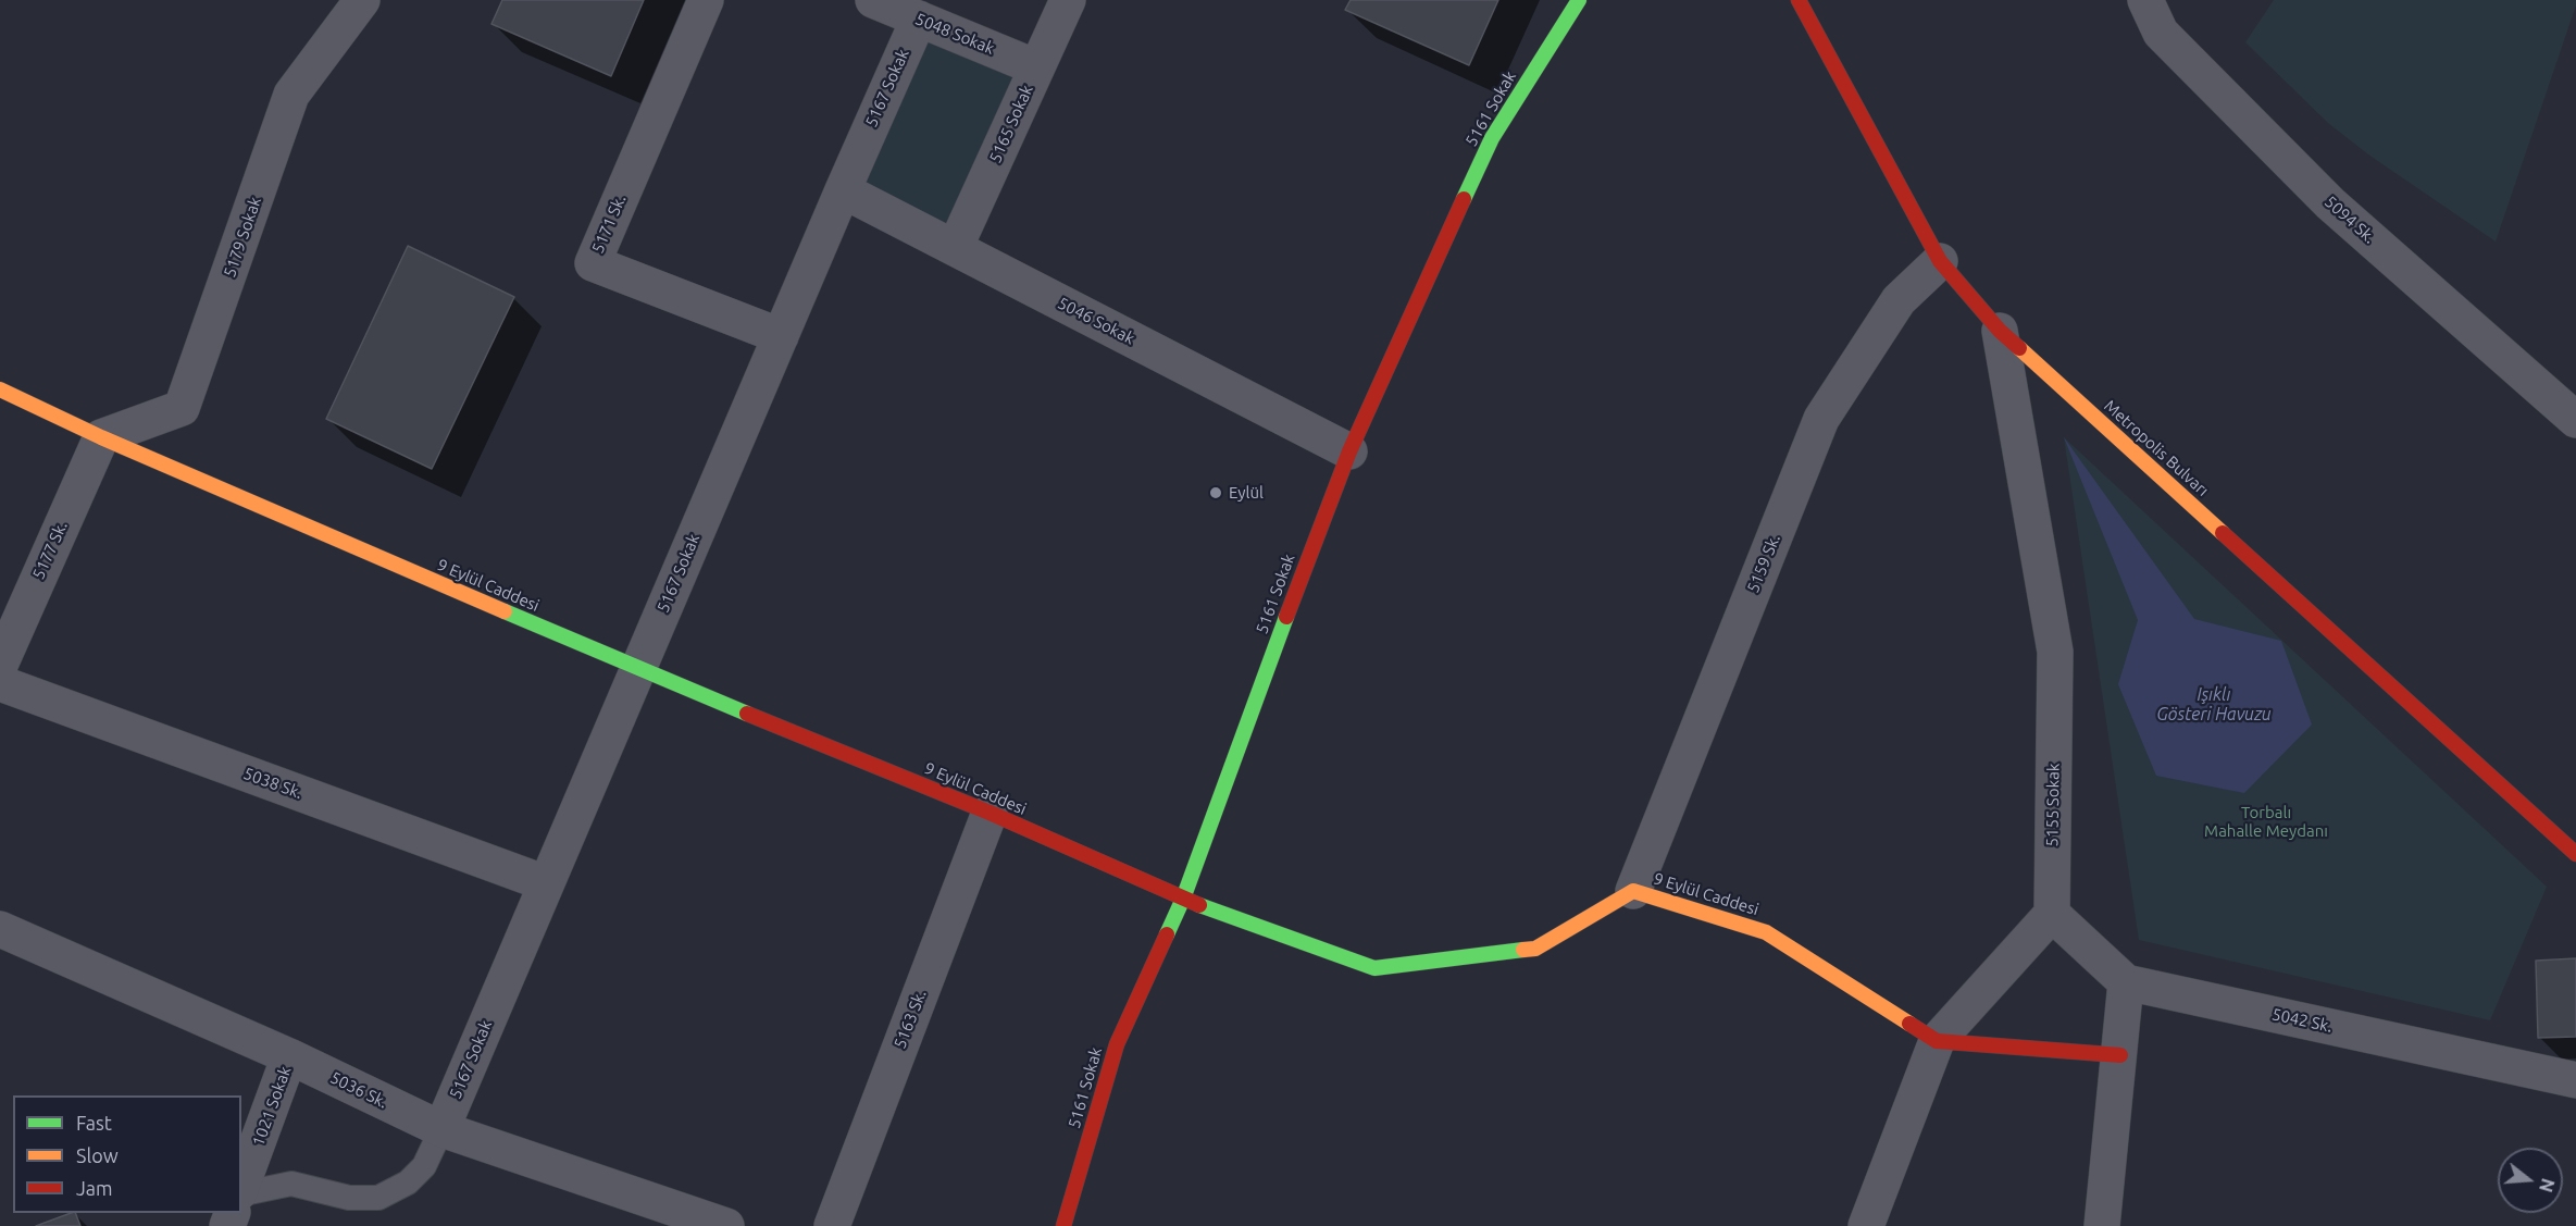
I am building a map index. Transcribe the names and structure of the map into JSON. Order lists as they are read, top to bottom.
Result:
{
  "streets": {
    "main road": ["5161 Sokak", "Metropolis Bulvarı", "9 Eylül Caddesi"],
    "street": [
      "5048 Sokak",
      "5167 Sokak",
      "5165 Sokak",
      "5094 Sk.",
      "5171 Sk.",
      "5179 Sokak",
      "5046 Sokak",
      "5177 Sk.",
      "5159 Sk.",
      "5038 Sk.",
      "5155 Sokak",
      "5163 Sk.",
      "5042 Sk.",
      "5036 Sk.",
      "1021 Sokak"
    ]
  },
  "crossings": [
    ["5048 Sokak", "5167 Sokak"],
    ["5048 Sokak", "5165 Sokak"],
    ["5167 Sokak", "5171 Sk."],
    ["5167 Sokak", "5046 Sokak"],
    ["5167 Sokak", "9 Eylül Caddesi"],
    ["5167 Sokak", "5038 Sk."],
    ["5167 Sokak", "5036 Sk."],
    ["5161 Sokak", "5046 Sokak"],
    ["5161 Sokak", "9 Eylül Caddesi"],
    ["5165 Sokak", "5046 Sokak"],
    ["5179 Sokak", "5177 Sk."],
    ["5179 Sokak", "9 Eylül Caddesi"],
    ["Metropolis Bulvarı", "5159 Sk."],
    ["Metropolis Bulvarı", "5155 Sokak"],
    ["5177 Sk.", "9 Eylül Caddesi"],
    ["5159 Sk.", "9 Eylül Caddesi"],
    ["9 Eylül Caddesi", "5163 Sk."],
    ["5036 Sk.", "1021 Sokak"]
  ],
  "water": ["Işıklı Gösteri Havuzu"],
  "parks": ["Torbalı Mahalle Meydanı"],
  "places": ["Eylül"],
  "legend": ["Fast", "Slow", "Jam"],
  "north": "right"
}
